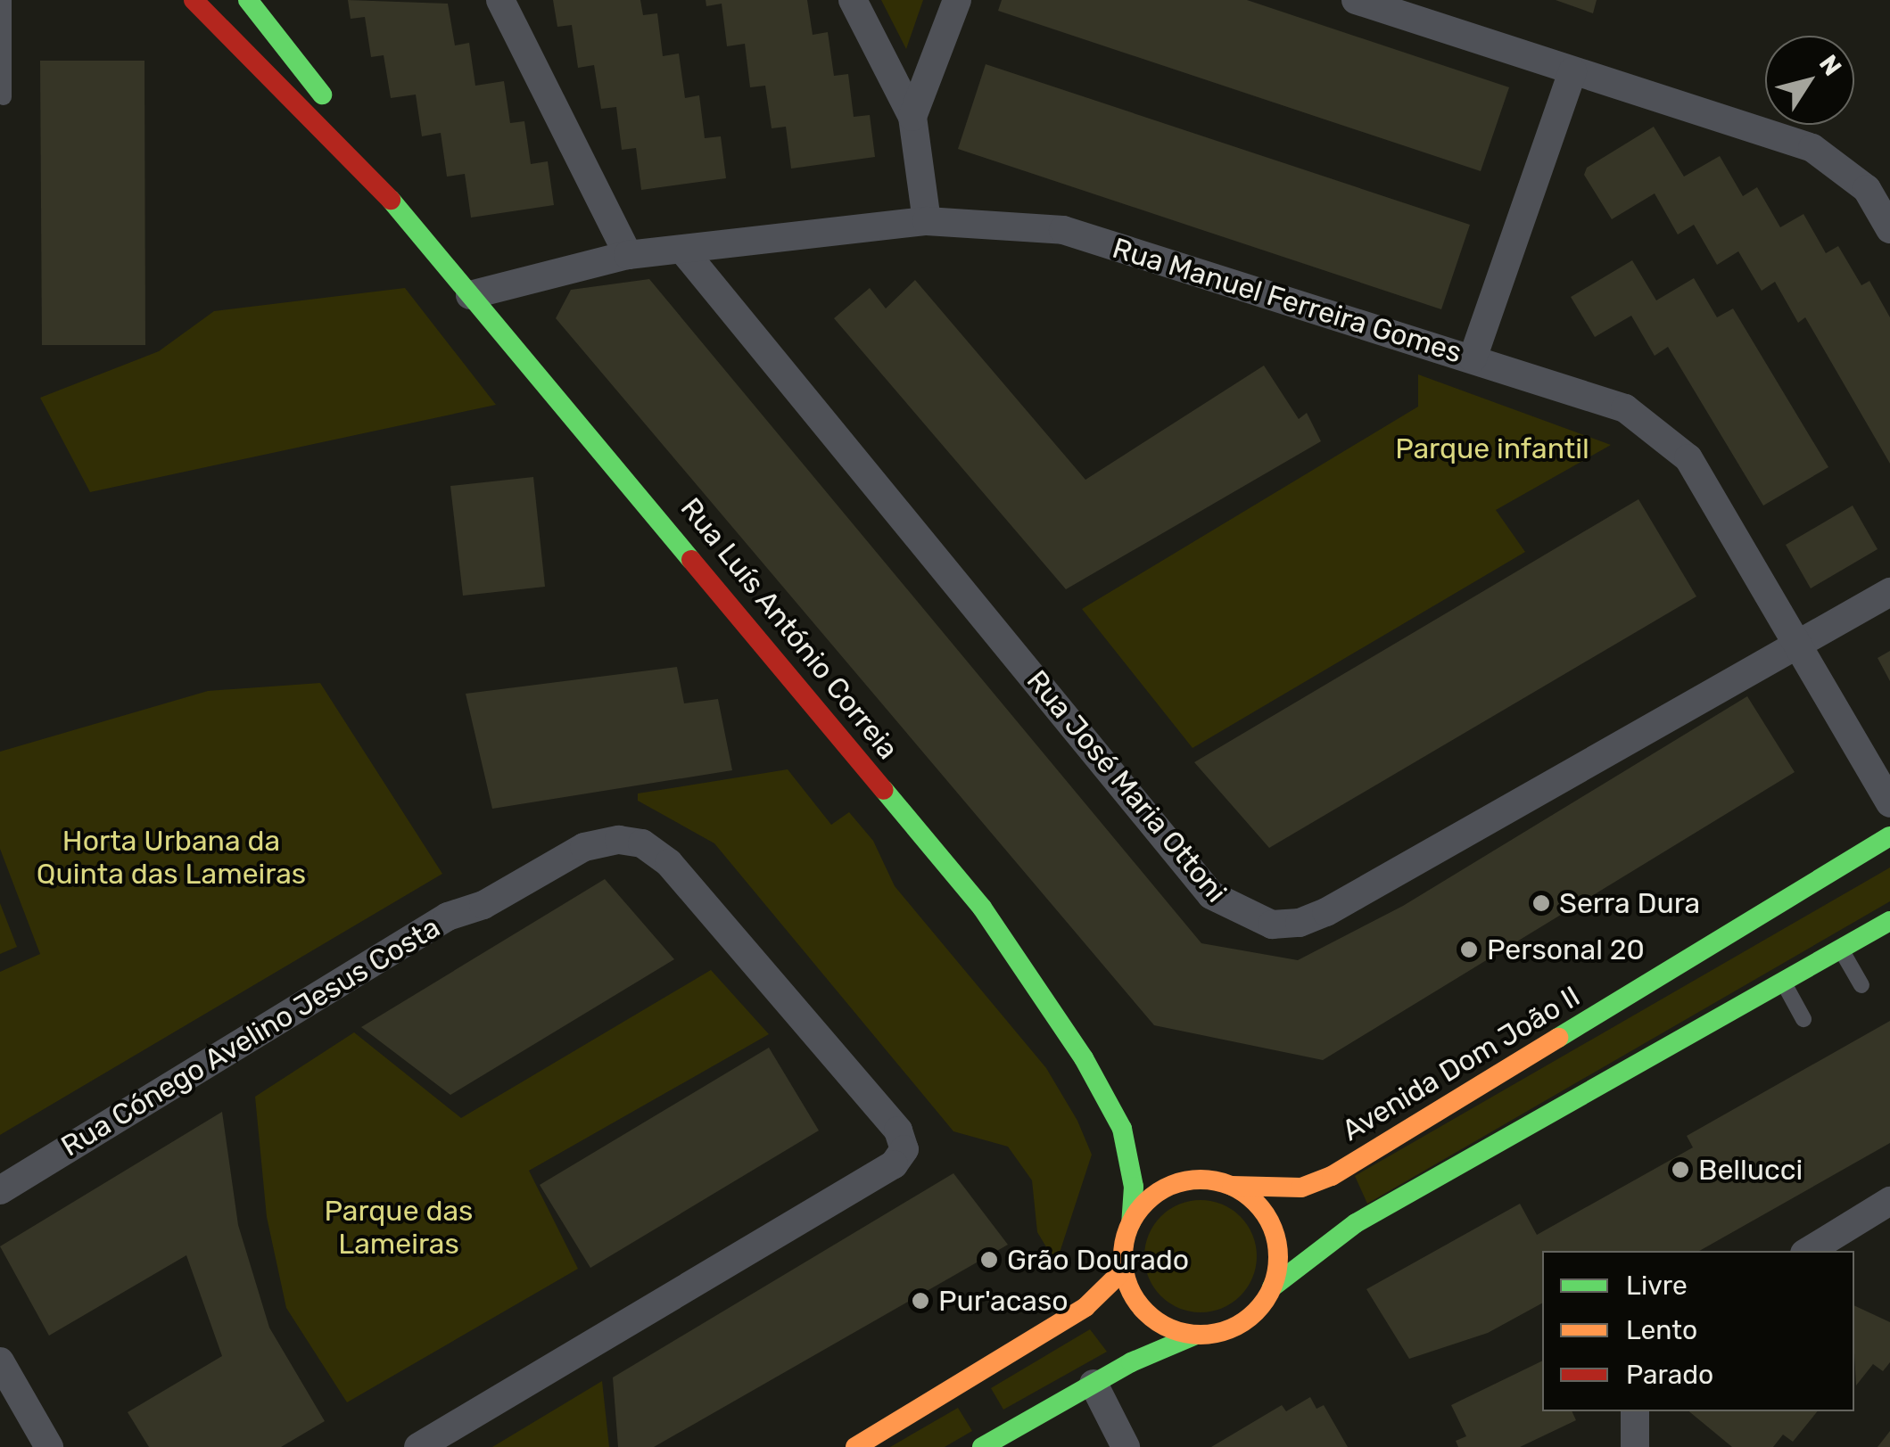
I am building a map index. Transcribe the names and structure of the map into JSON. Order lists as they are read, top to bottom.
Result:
{
  "streets": {
    "main road": ["Rua Luís António Correia", "Avenida Dom João II"],
    "street": ["Rua Manuel Ferreira Gomes", "Rua José Maria Ottoni", "Rua Cónego Avelino Jesus Costa"]
  },
  "crossings": [
    ["Rua Manuel Ferreira Gomes", "Rua Luís António Correia"],
    ["Rua Manuel Ferreira Gomes", "Rua José Maria Ottoni"],
    ["Rua Luís António Correia", "Avenida Dom João II"]
  ],
  "parks": ["Parque infantil", "Horta Urbana da Quinta das Lameiras", "Parque das Lameiras"],
  "places": [
    "Serra Dura",
    "Personal 20",
    "Bellucci",
    "Grão Dourado",
    "Pur'acaso"
  ],
  "legend": ["Livre", "Lento", "Parado"],
  "north": "top right"
}
